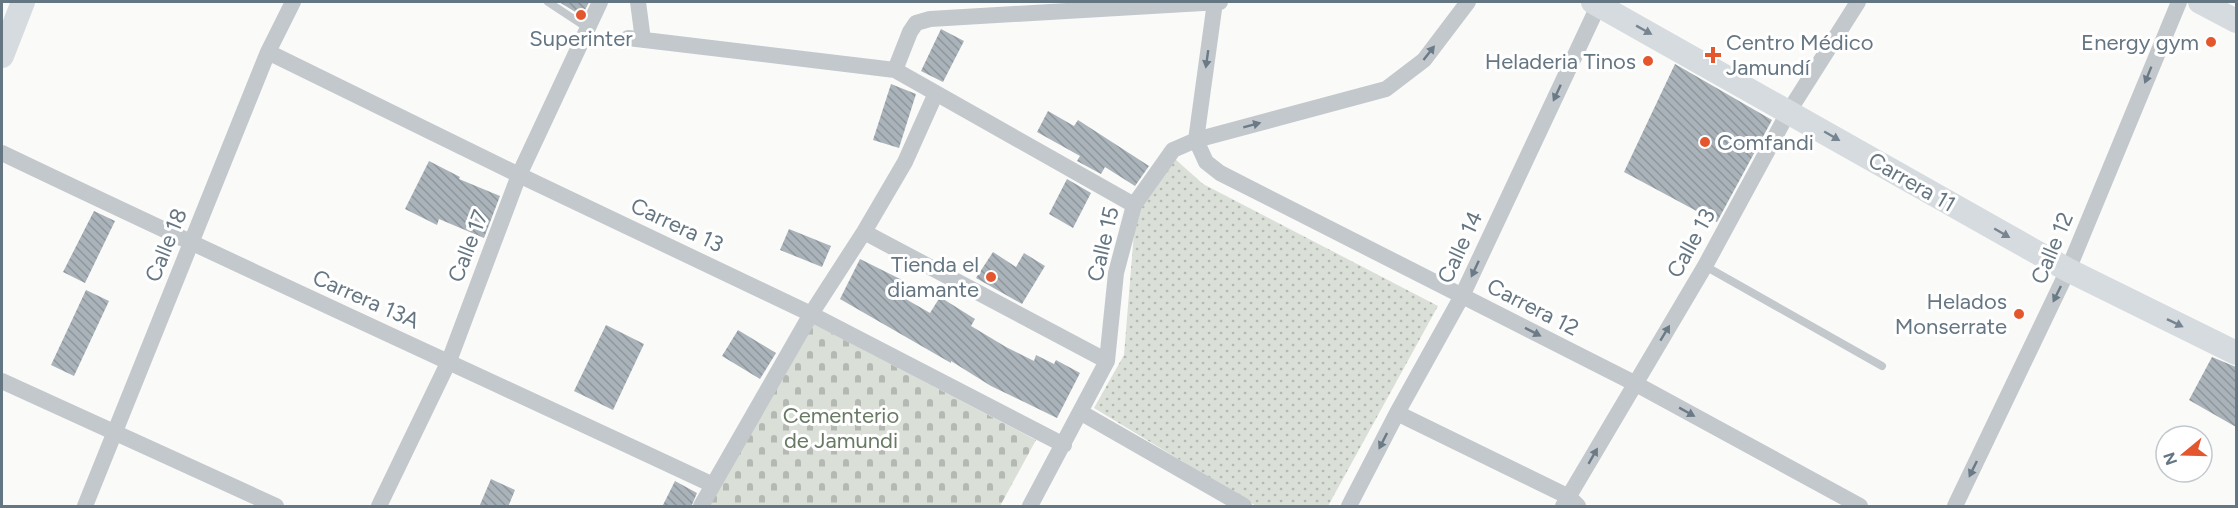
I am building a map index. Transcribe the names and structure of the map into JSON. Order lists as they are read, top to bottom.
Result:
{
  "streets": {
    "main road": ["Carrera 11"],
    "street": [
      "Carrera 13",
      "Calle 13",
      "Calle 15",
      "Calle 18",
      "Calle 17",
      "Calle 14",
      "Calle 12",
      "Carrera 13A",
      "Carrera 12"
    ]
  },
  "crossings": [
    ["Carrera 11", "Calle 13"],
    ["Carrera 11", "Calle 14"],
    ["Carrera 11", "Calle 12"],
    ["Carrera 13", "Calle 15"],
    ["Carrera 13", "Calle 18"],
    ["Carrera 13", "Calle 17"],
    ["Calle 13", "Carrera 12"],
    ["Calle 15", "Carrera 12"],
    ["Calle 18", "Carrera 13A"],
    ["Calle 17", "Carrera 13A"],
    ["Calle 14", "Carrera 12"]
  ],
  "one_way": [
    "Carrera 11",
    "Calle 13",
    "Calle 15",
    "Calle 14",
    "Calle 12"
  ],
  "parks": ["Cementerio de Jamundi"],
  "places": {
    "other": [
      "Superinter",
      "Energy gym",
      "Heladeria Tinos",
      "Comfandi",
      "Tienda el diamante",
      "Helados Monserrate"
    ],
    "health": ["Centro Médico Jamundí"]
  },
  "north": "left"
}
